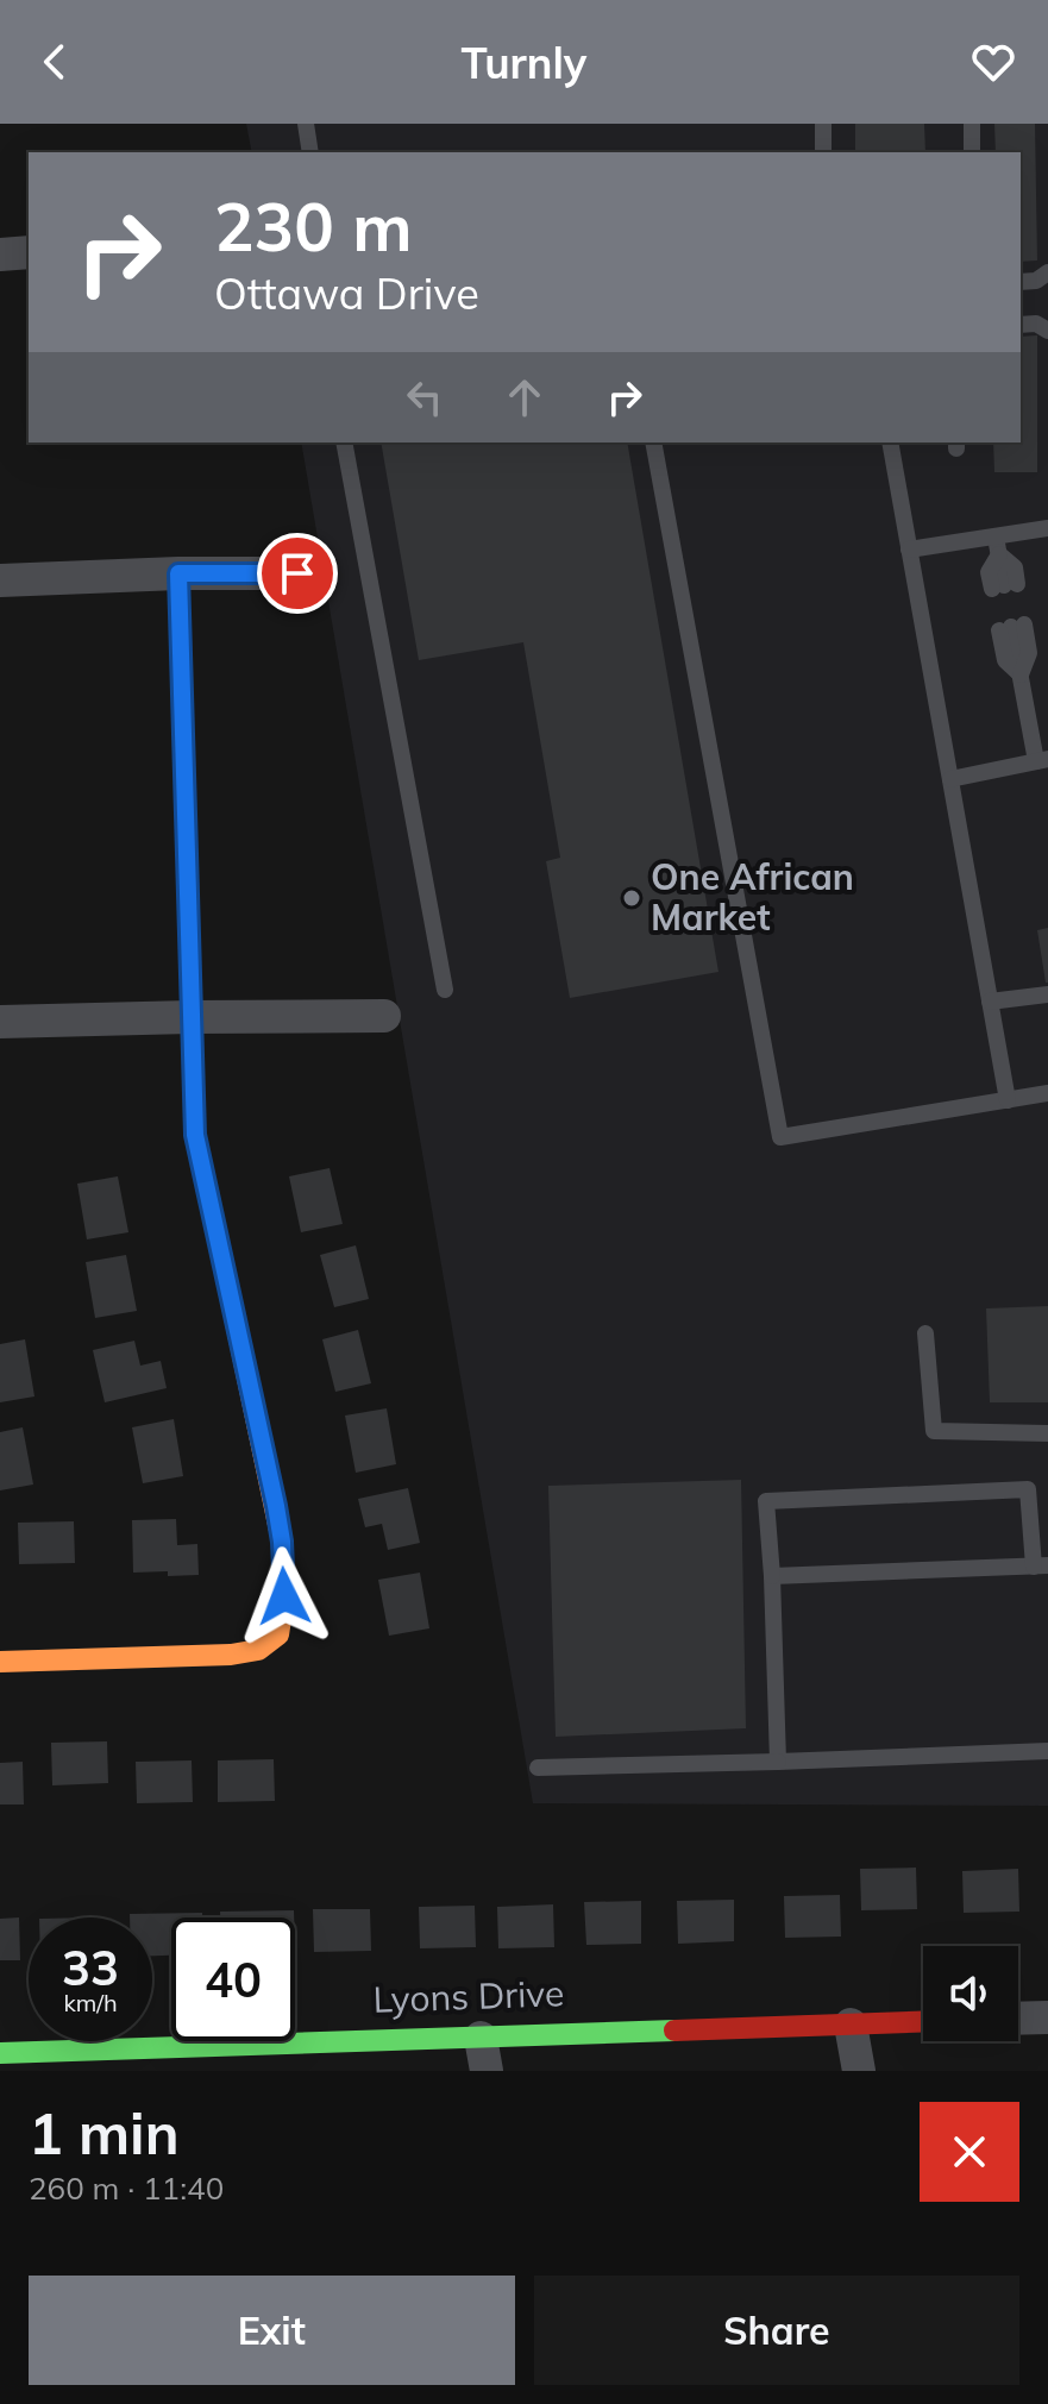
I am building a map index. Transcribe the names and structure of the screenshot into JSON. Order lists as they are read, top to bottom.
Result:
{
  "streets": {
    "street": ["Lyons Drive"]
  },
  "places": ["One African Market"],
  "page": {
    "header": "Turnly",
    "turn": ["230 m", "Ottawa Drive"],
    "speed": "33 km/h",
    "limit": "40",
    "heading": ["1 min", "260 m · 11:40"],
    "buttons": ["Exit", "Share"]
  }
}
